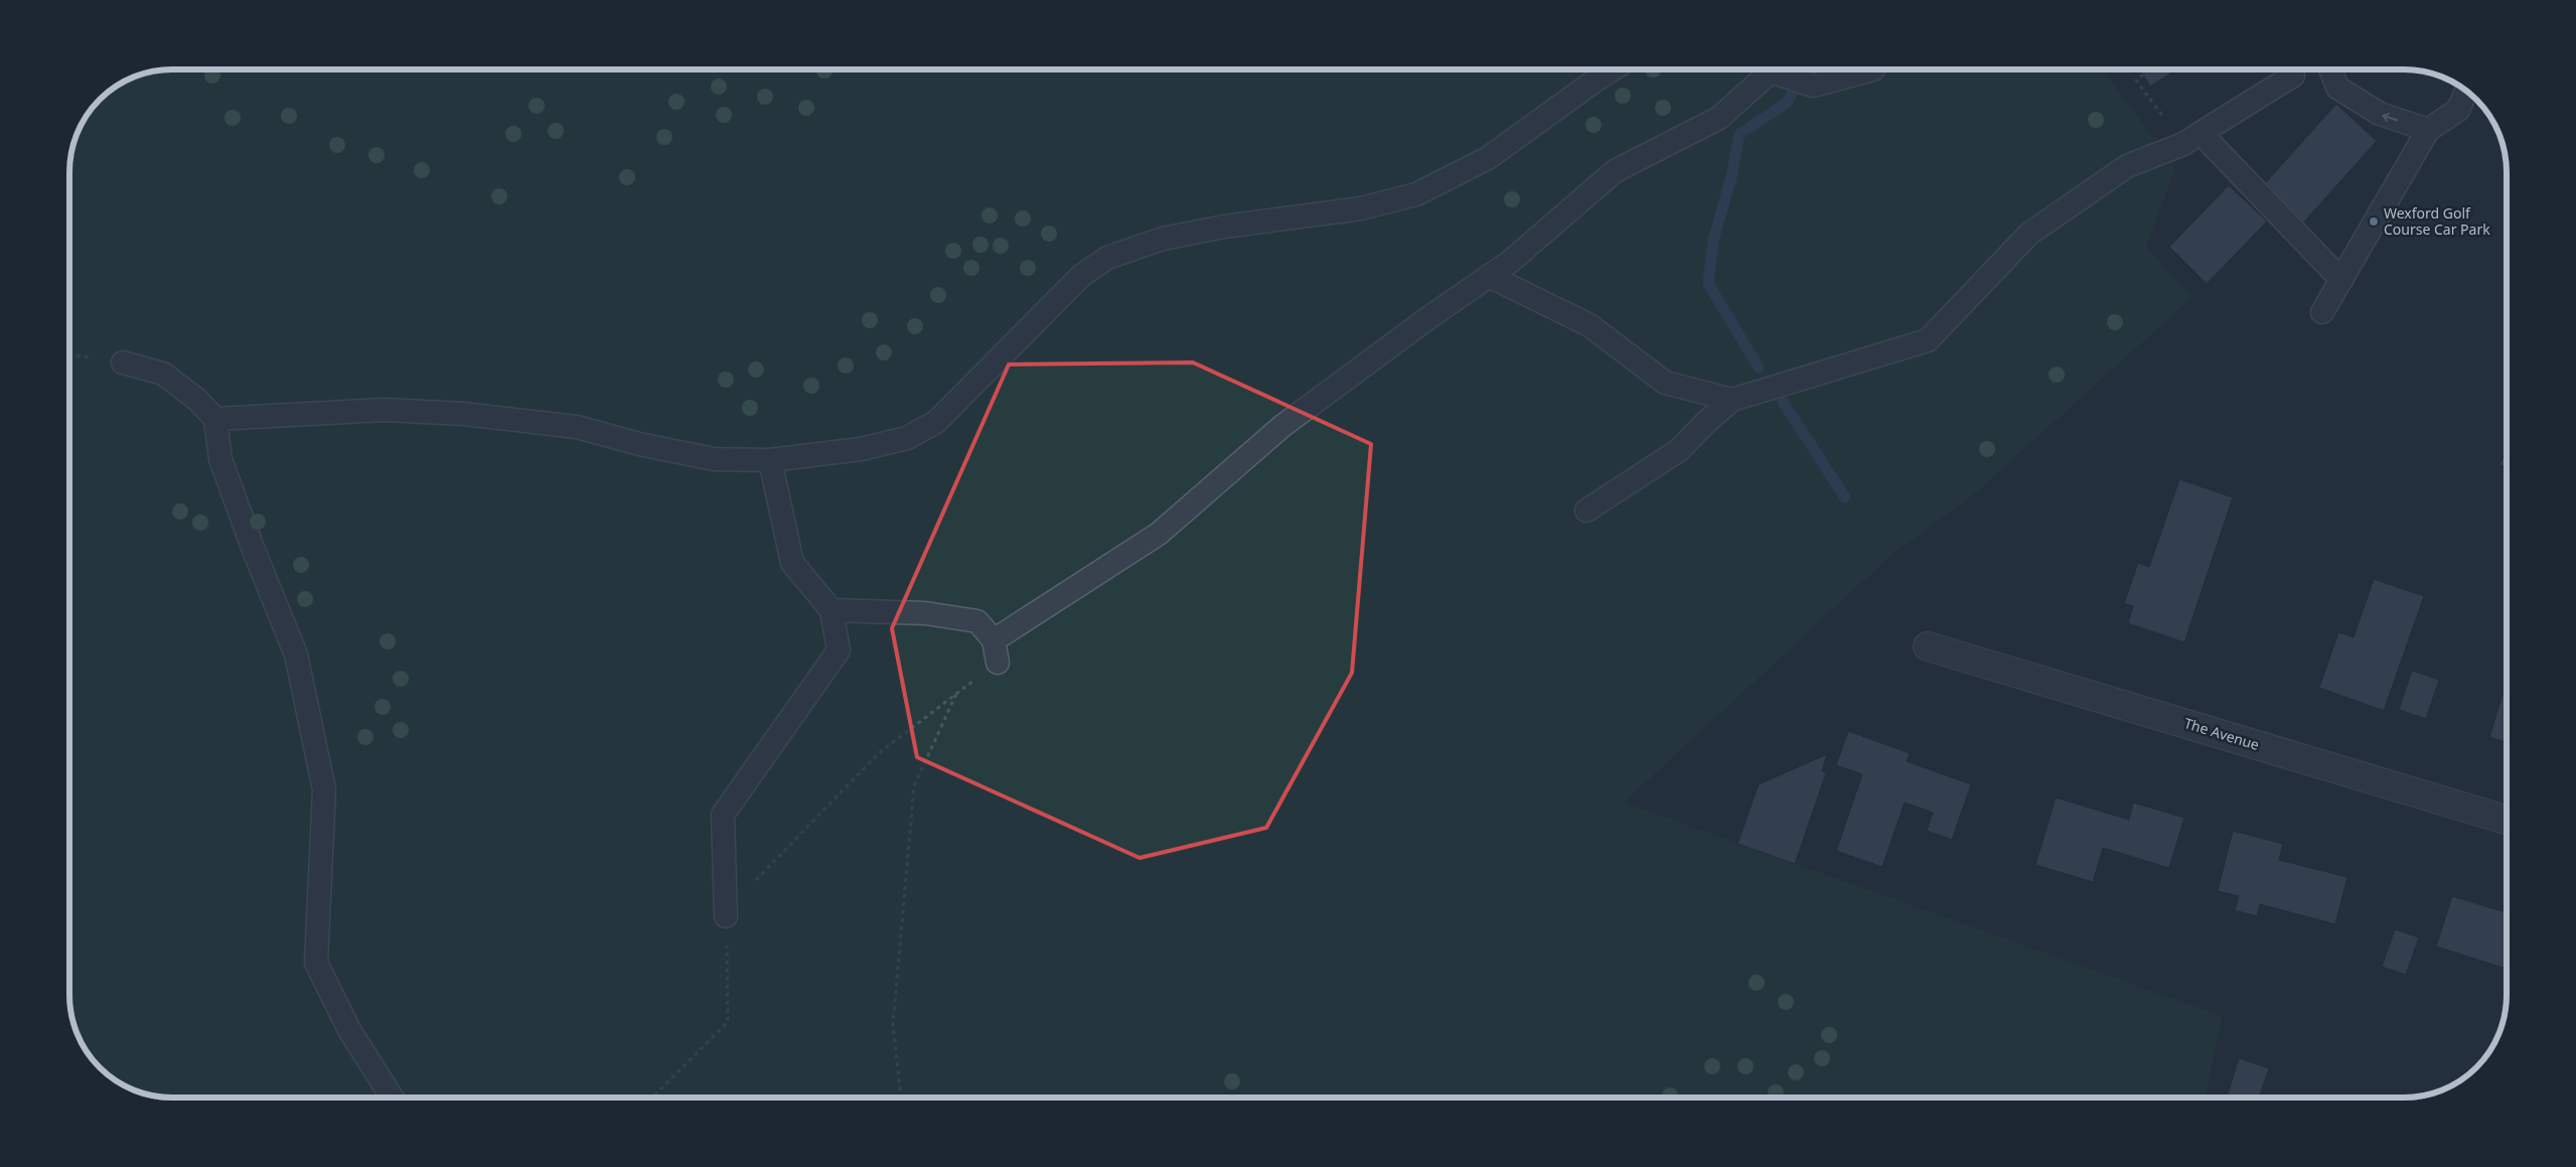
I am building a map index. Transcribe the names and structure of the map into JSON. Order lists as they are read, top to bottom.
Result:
{
  "streets": {
    "street": ["The Avenue"]
  },
  "places": ["Wexford Golf Course Car Park"]
}
